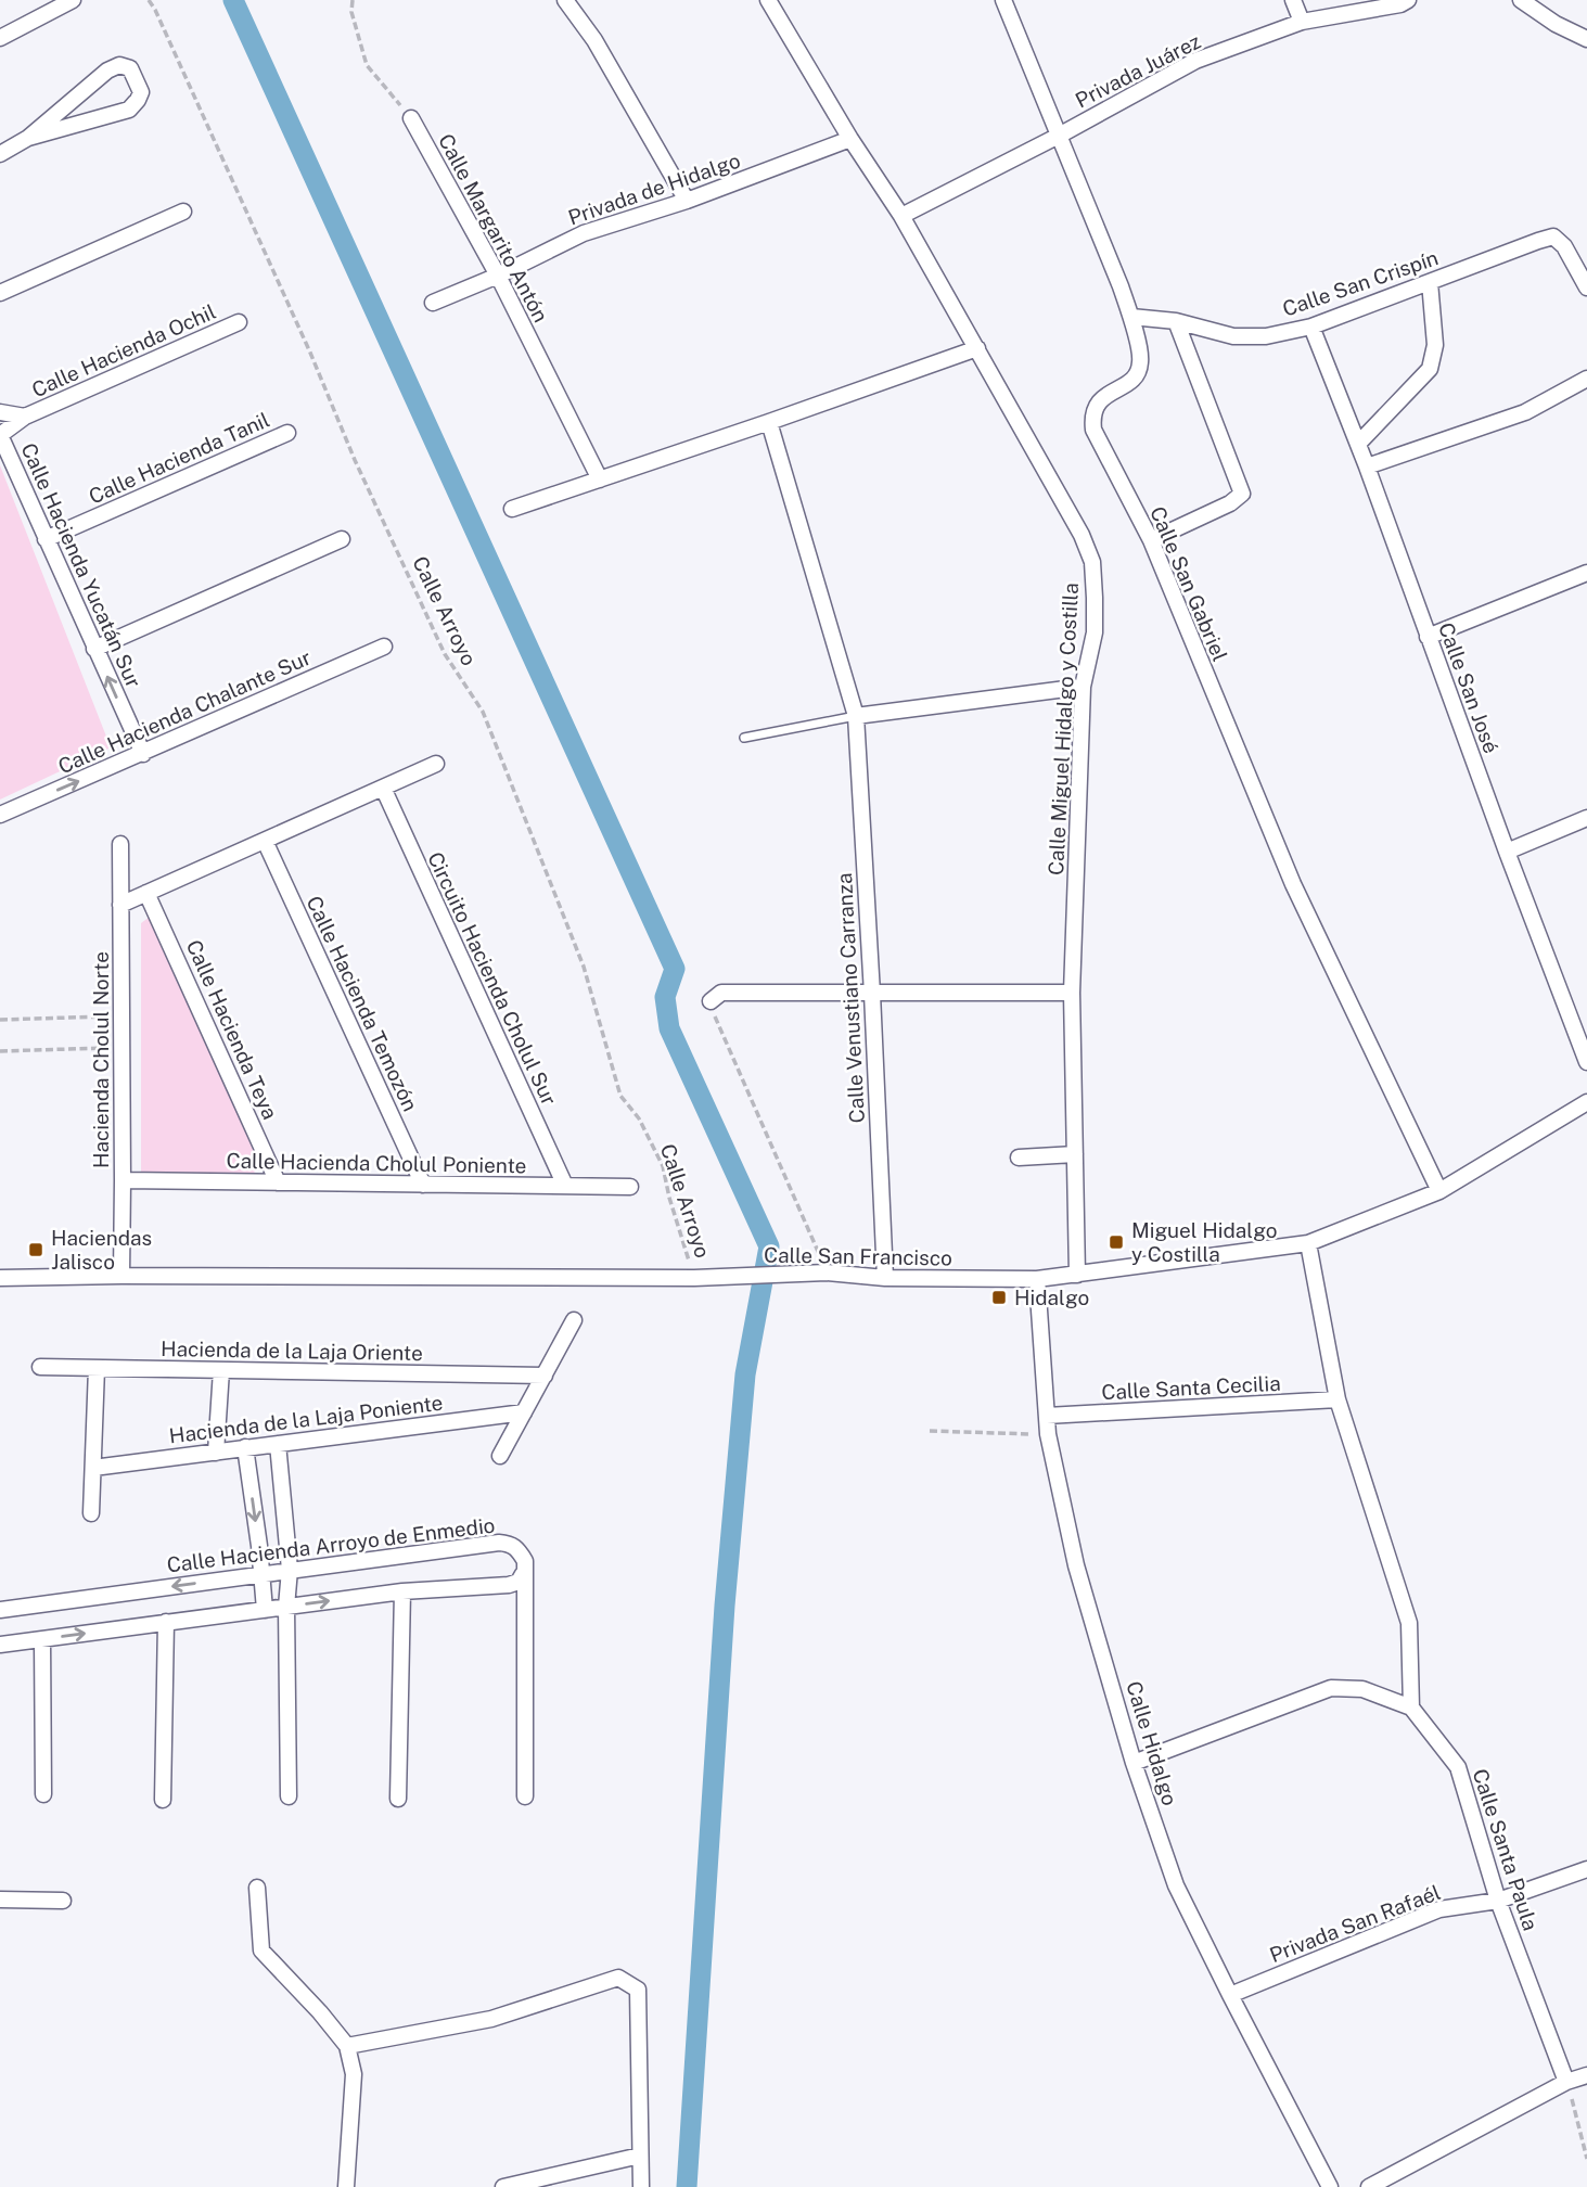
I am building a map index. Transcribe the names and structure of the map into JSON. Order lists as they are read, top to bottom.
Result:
{
  "streets": {
    "street": [
      "Privada Juárez",
      "Privada de Hidalgo",
      "Calle Margarito Antón",
      "Calle San Crispín",
      "Calle Hacienda Ochil",
      "Calle Hacienda Tanil",
      "Calle Hacienda Yucatán Sur",
      "Calle San Gabriel",
      "Calle San José",
      "Calle Hacienda Chalante Sur",
      "Calle Miguel Hidalgo y Costilla",
      "Circuito Hacienda Cholul Sur",
      "Calle Venustiano Carranza",
      "Calle Hacienda Temozón",
      "Calle Hacienda Teya",
      "Hacienda Cholul Norte",
      "Calle Hacienda Cholul Poniente",
      "Calle San Francisco",
      "Hacienda de la Laja Oriente",
      "Calle Santa Cecilia",
      "Hacienda de la Laja Poniente",
      "Calle Hacienda Arroyo de Enmedio",
      "Calle Hidalgo",
      "Calle Santa Paula",
      "Privada San Rafaél"
    ],
    "path": ["Calle Arroyo"]
  },
  "crossings": [
    ["Privada Juárez", "Calle San Gabriel"],
    ["Privada Juárez", "Calle Miguel Hidalgo y Costilla"],
    ["Privada de Hidalgo", "Calle Margarito Antón"],
    ["Privada de Hidalgo", "Calle Miguel Hidalgo y Costilla"],
    ["Calle San Crispín", "Calle San Gabriel"],
    ["Calle San Crispín", "Calle San José"],
    ["Calle Hacienda Ochil", "Calle Hacienda Yucatán Sur"],
    ["Calle Hacienda Tanil", "Calle Hacienda Yucatán Sur"],
    ["Calle Hacienda Yucatán Sur", "Calle Hacienda Chalante Sur"],
    ["Calle San Gabriel", "Calle San Francisco"],
    ["Calle Arroyo", "Calle San Francisco"],
    ["Calle Miguel Hidalgo y Costilla", "Calle San Francisco"],
    ["Circuito Hacienda Cholul Sur", "Calle Hacienda Cholul Poniente"],
    ["Calle Venustiano Carranza", "Calle San Francisco"],
    ["Calle Hacienda Temozón", "Calle Hacienda Cholul Poniente"],
    ["Calle Hacienda Teya", "Calle Hacienda Cholul Poniente"],
    ["Hacienda Cholul Norte", "Calle Hacienda Cholul Poniente"],
    ["Hacienda Cholul Norte", "Calle San Francisco"],
    ["Calle San Francisco", "Calle Hidalgo"],
    ["Calle Santa Cecilia", "Calle Hidalgo"],
    ["Calle Hidalgo", "Privada San Rafaél"],
    ["Calle Santa Paula", "Privada San Rafaél"]
  ],
  "places": {
    "transit": ["Miguel Hidalgo y Costilla", "Haciendas Jalisco", "Hidalgo"]
  }
}
